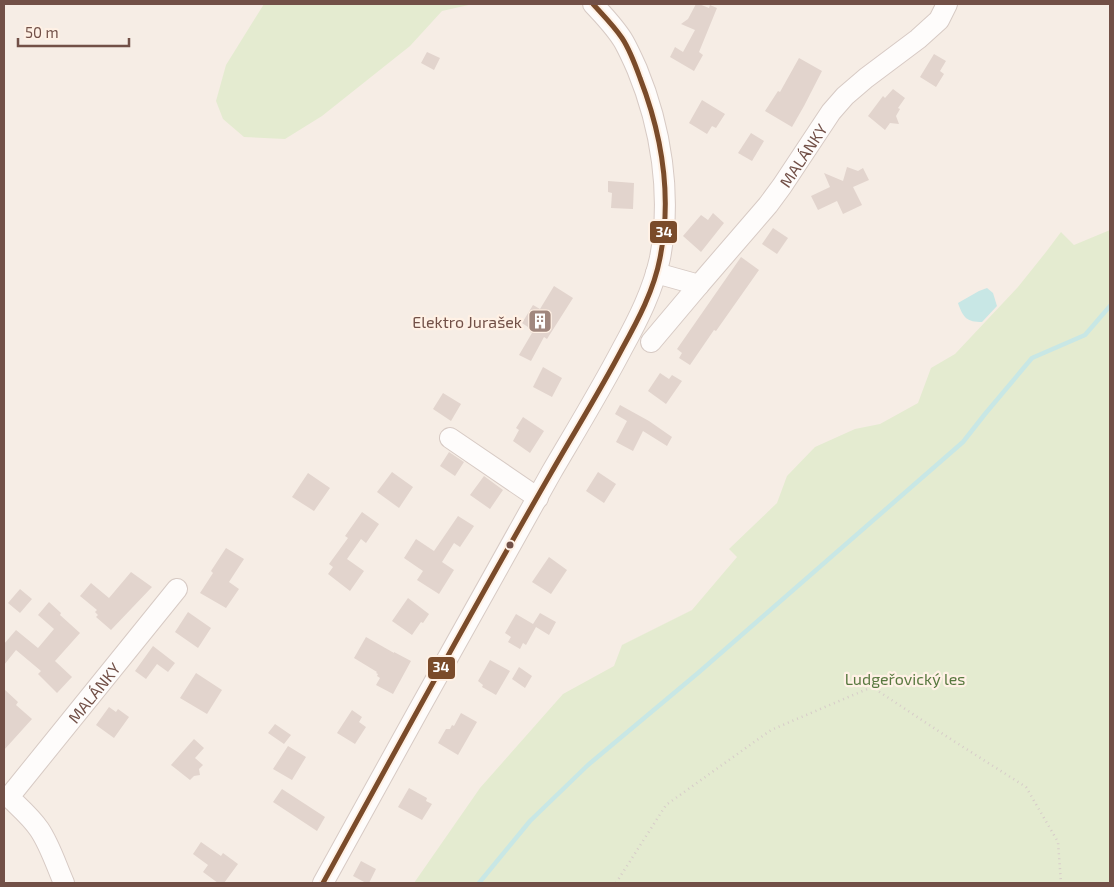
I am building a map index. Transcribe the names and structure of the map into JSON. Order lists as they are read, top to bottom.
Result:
{
  "streets": {
    "street": ["MALÁNKY"]
  },
  "parks": ["Ludgeřovický les"],
  "places": {
    "building": ["Elektro Jurašek"]
  },
  "lines": ["transit line 34"],
  "scale_bar": "50 m"
}
